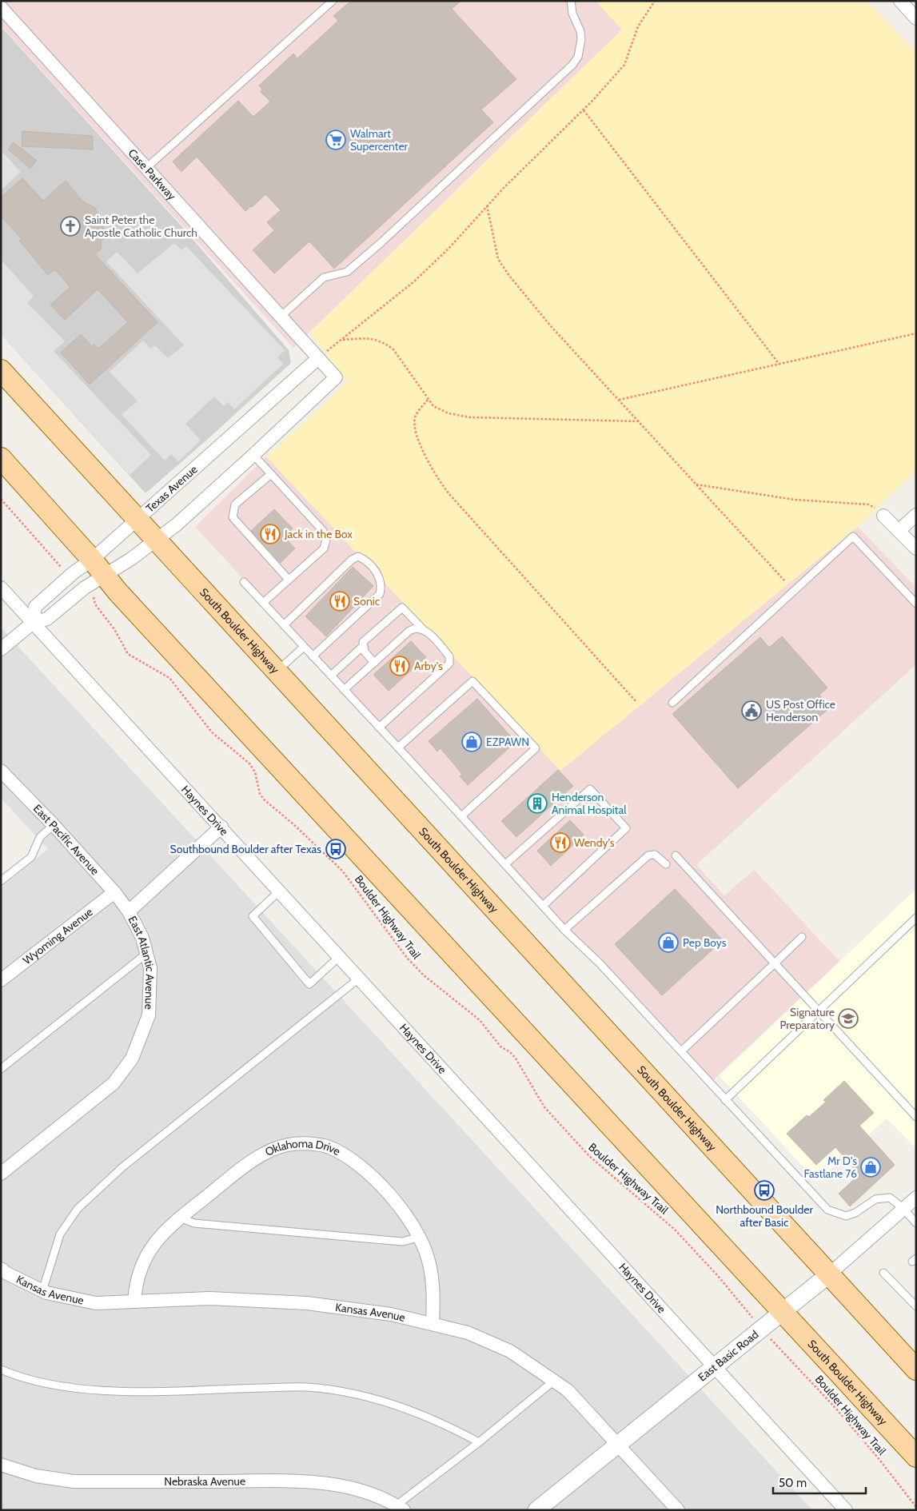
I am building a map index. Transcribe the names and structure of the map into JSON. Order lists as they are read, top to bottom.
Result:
{
  "streets": {
    "main road": ["South Boulder Highway"],
    "street": [
      "Case Parkway",
      "Texas Avenue",
      "Haynes Drive",
      "East Pacific Avenue",
      "Wyoming Avenue",
      "East Atlantic Avenue",
      "Oklahoma Drive",
      "Kansas Avenue",
      "East Basic Road",
      "Nebraska Avenue"
    ],
    "path": ["Boulder Highway Trail"]
  },
  "crossings": [
    ["Case Parkway", "Texas Avenue"],
    ["Texas Avenue", "South Boulder Highway"],
    ["Texas Avenue", "Haynes Drive"],
    ["South Boulder Highway", "East Basic Road"],
    ["Haynes Drive", "East Atlantic Avenue"],
    ["Haynes Drive", "East Basic Road"],
    ["East Pacific Avenue", "Wyoming Avenue"],
    ["East Pacific Avenue", "East Atlantic Avenue"],
    ["Boulder Highway Trail", "East Basic Road"],
    ["Oklahoma Drive", "Kansas Avenue"],
    ["Kansas Avenue", "East Basic Road"]
  ],
  "places": {
    "supermarket": ["Walmart Supercenter"],
    "church": ["Saint Peter the Apostle Catholic Church"],
    "restaurant": [
      "Jack in the Box",
      "Sonic",
      "Arby's",
      "Wendy's"
    ],
    "public building": ["US Post Office Henderson"],
    "shop": ["EZPAWN", "Pep Boys", "Mr D's Fastlane 76"],
    "building": ["Henderson Animal Hospital"],
    "bus stop": ["Southbound Boulder after Texas", "Northbound Boulder after Basic"],
    "school or university": ["Signature Preparatory"]
  },
  "scale_bar": "50 m"
}
